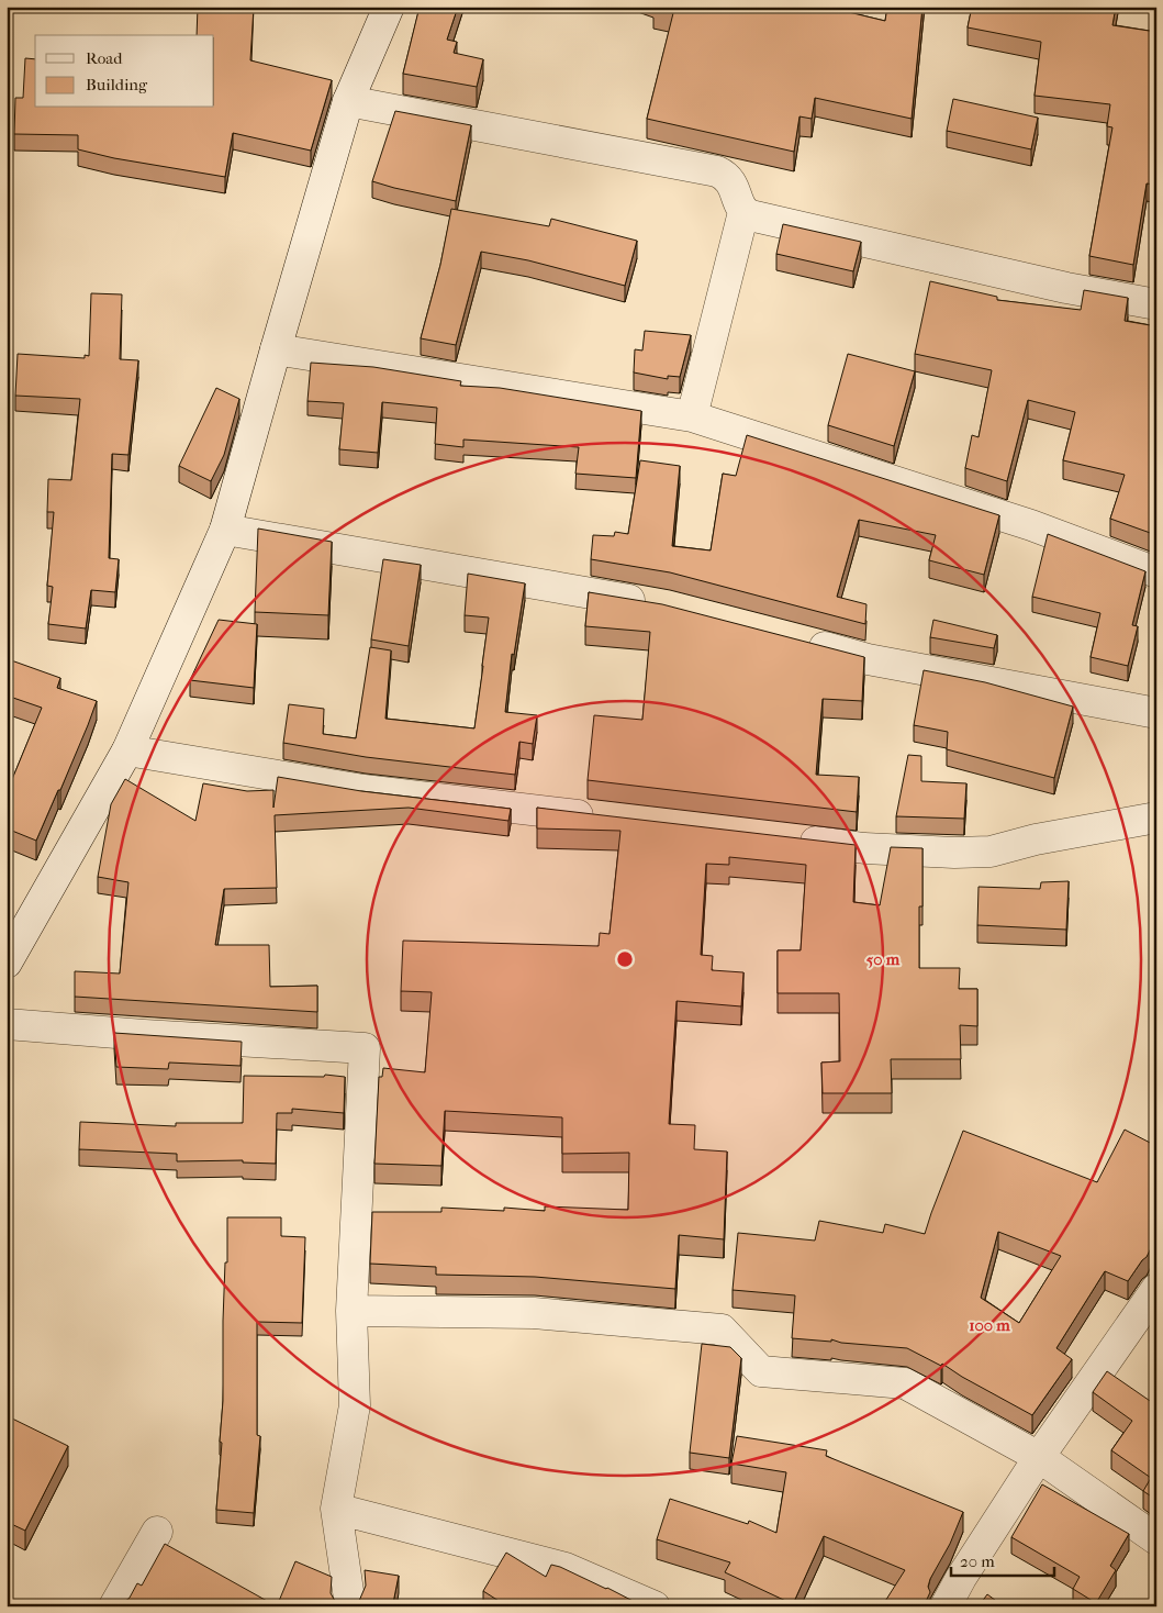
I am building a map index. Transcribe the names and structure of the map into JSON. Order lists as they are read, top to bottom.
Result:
{
  "legend": ["Road", "Building"],
  "scale_bar": "20 m",
  "rings": ["50 m", "100 m"]
}
